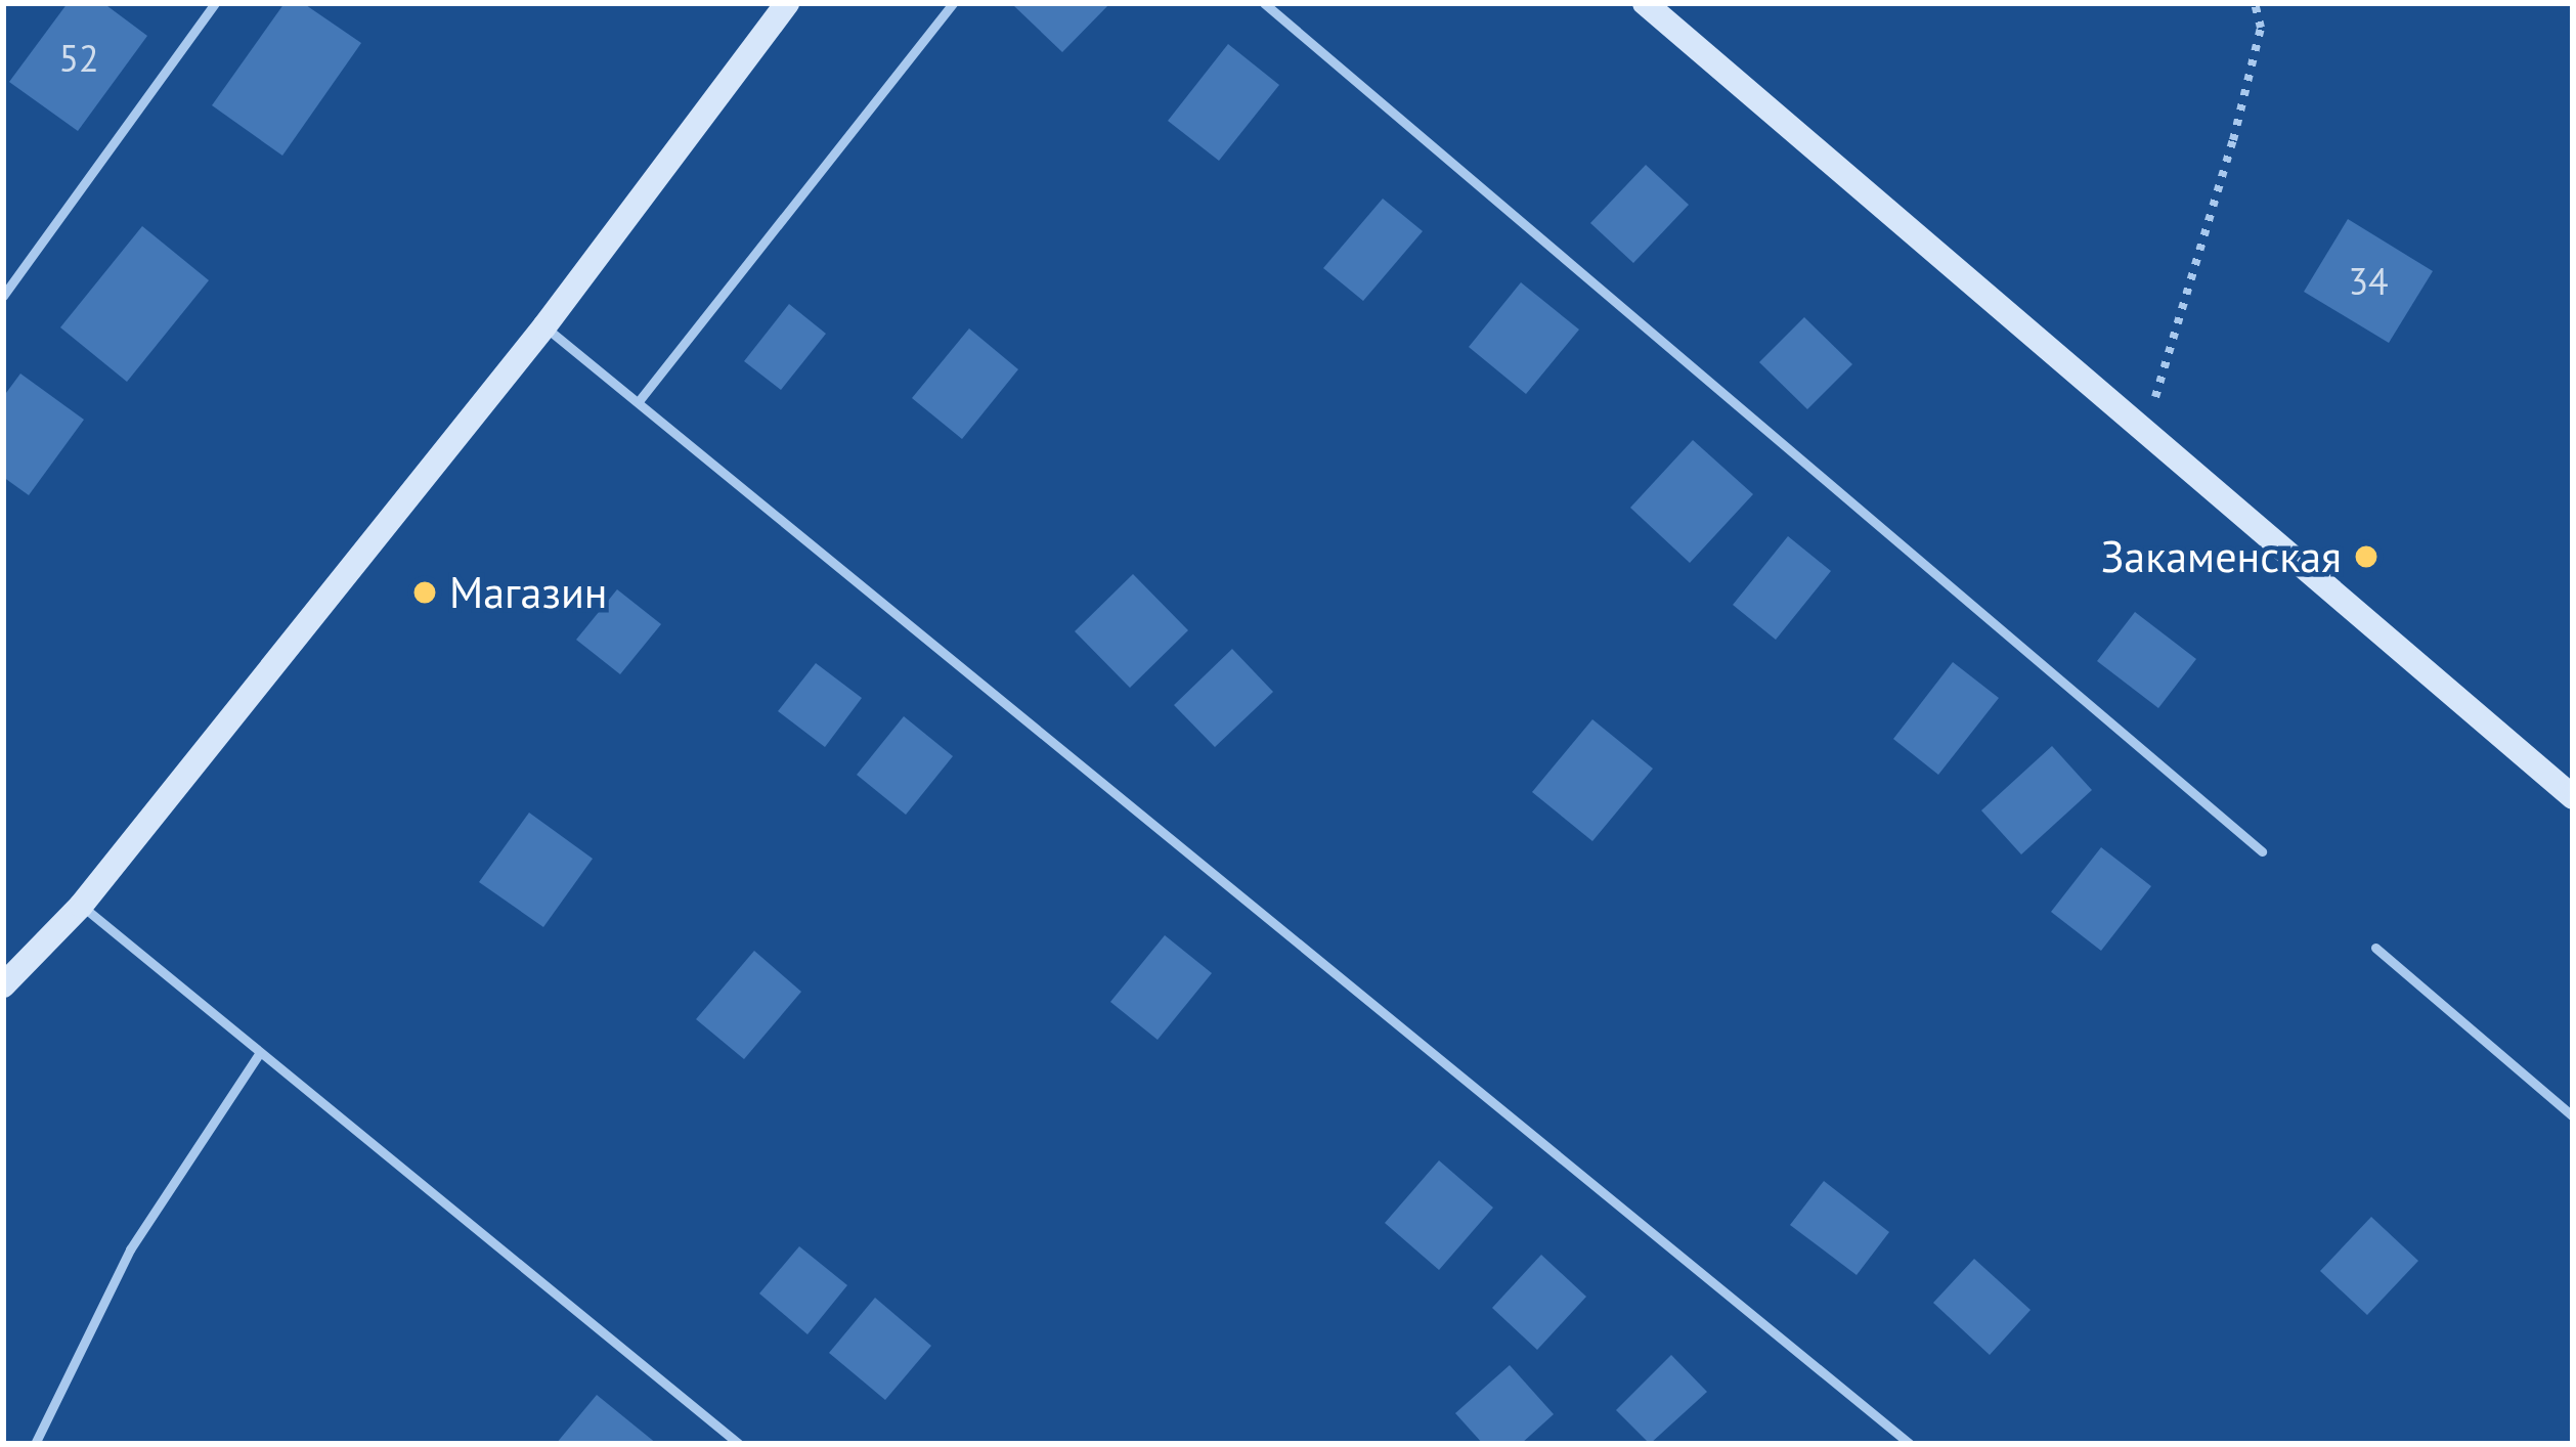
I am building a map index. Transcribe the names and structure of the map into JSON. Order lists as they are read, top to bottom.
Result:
{
  "places": ["Закаменская", "Магазин"],
  "house_numbers": ["52", "34"]
}
